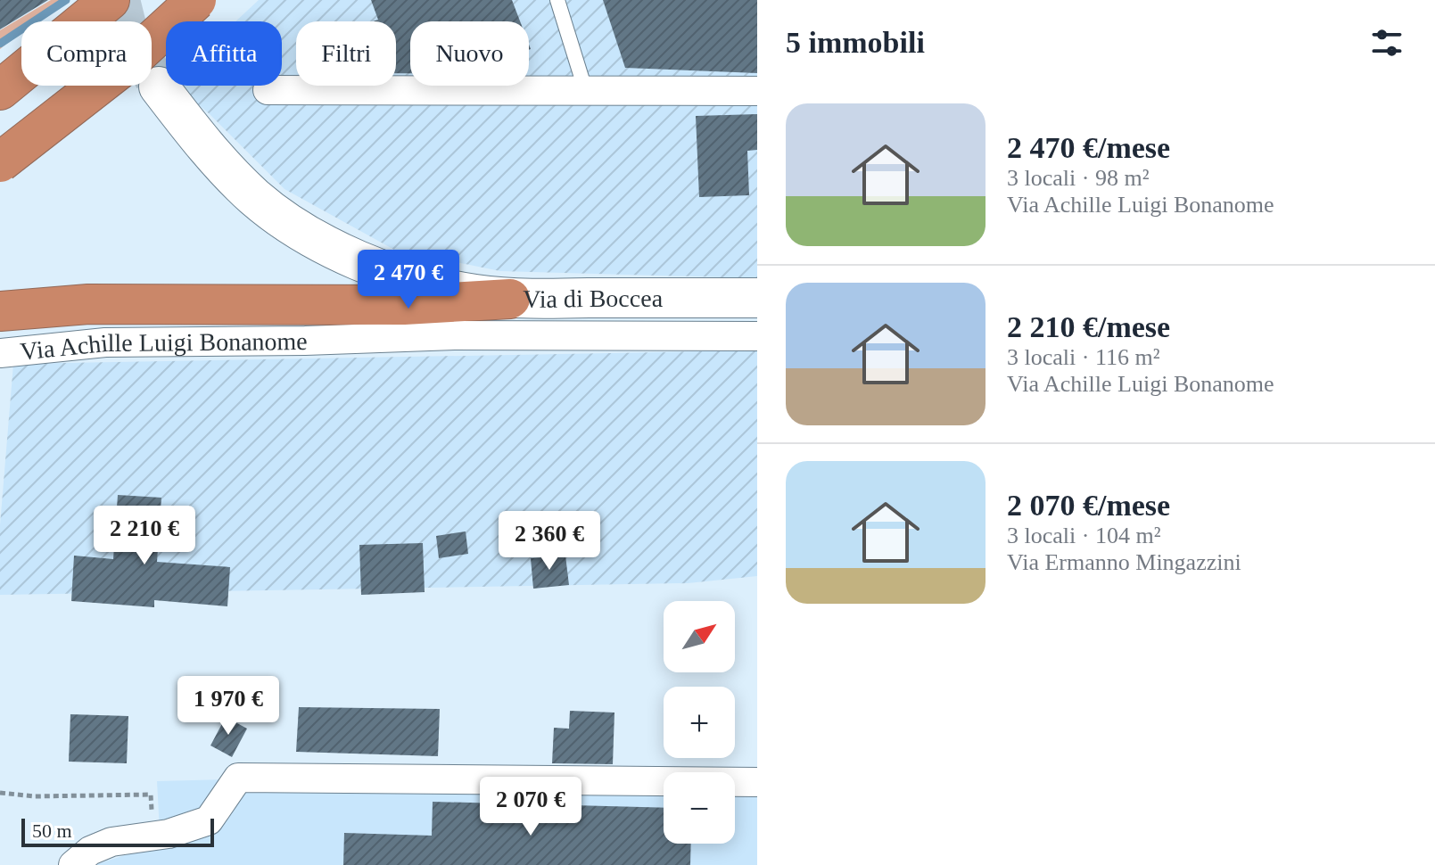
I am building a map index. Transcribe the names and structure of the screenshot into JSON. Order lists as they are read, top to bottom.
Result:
{
  "streets": {
    "main road": ["Via di Boccea"],
    "street": ["Via Achille Luigi Bonanome"]
  },
  "scale_bar": "50 m",
  "north": "top right",
  "page": {
    "heading": "5 immobili",
    "chip": [
      "Compra",
      "Affitta",
      "Filtri",
      "Nuovo"
    ],
    "list": [
      {
        "name": "2 470 €/mese",
        "note": "3 locali · 98 m² · Via Achille Luigi Bonanome"
      },
      {
        "name": "2 210 €/mese",
        "note": "3 locali · 116 m² · Via Achille Luigi Bonanome"
      },
      {
        "name": "2 070 €/mese",
        "note": "3 locali · 104 m² · Via Ermanno Mingazzini"
      }
    ],
    "price": [
      "2 470 €",
      "2 210 €",
      "2 360 €",
      "1 970 €",
      "2 070 €"
    ],
    "map_buttons": ["+", "−"],
    "scale": "50 m"
  }
}
